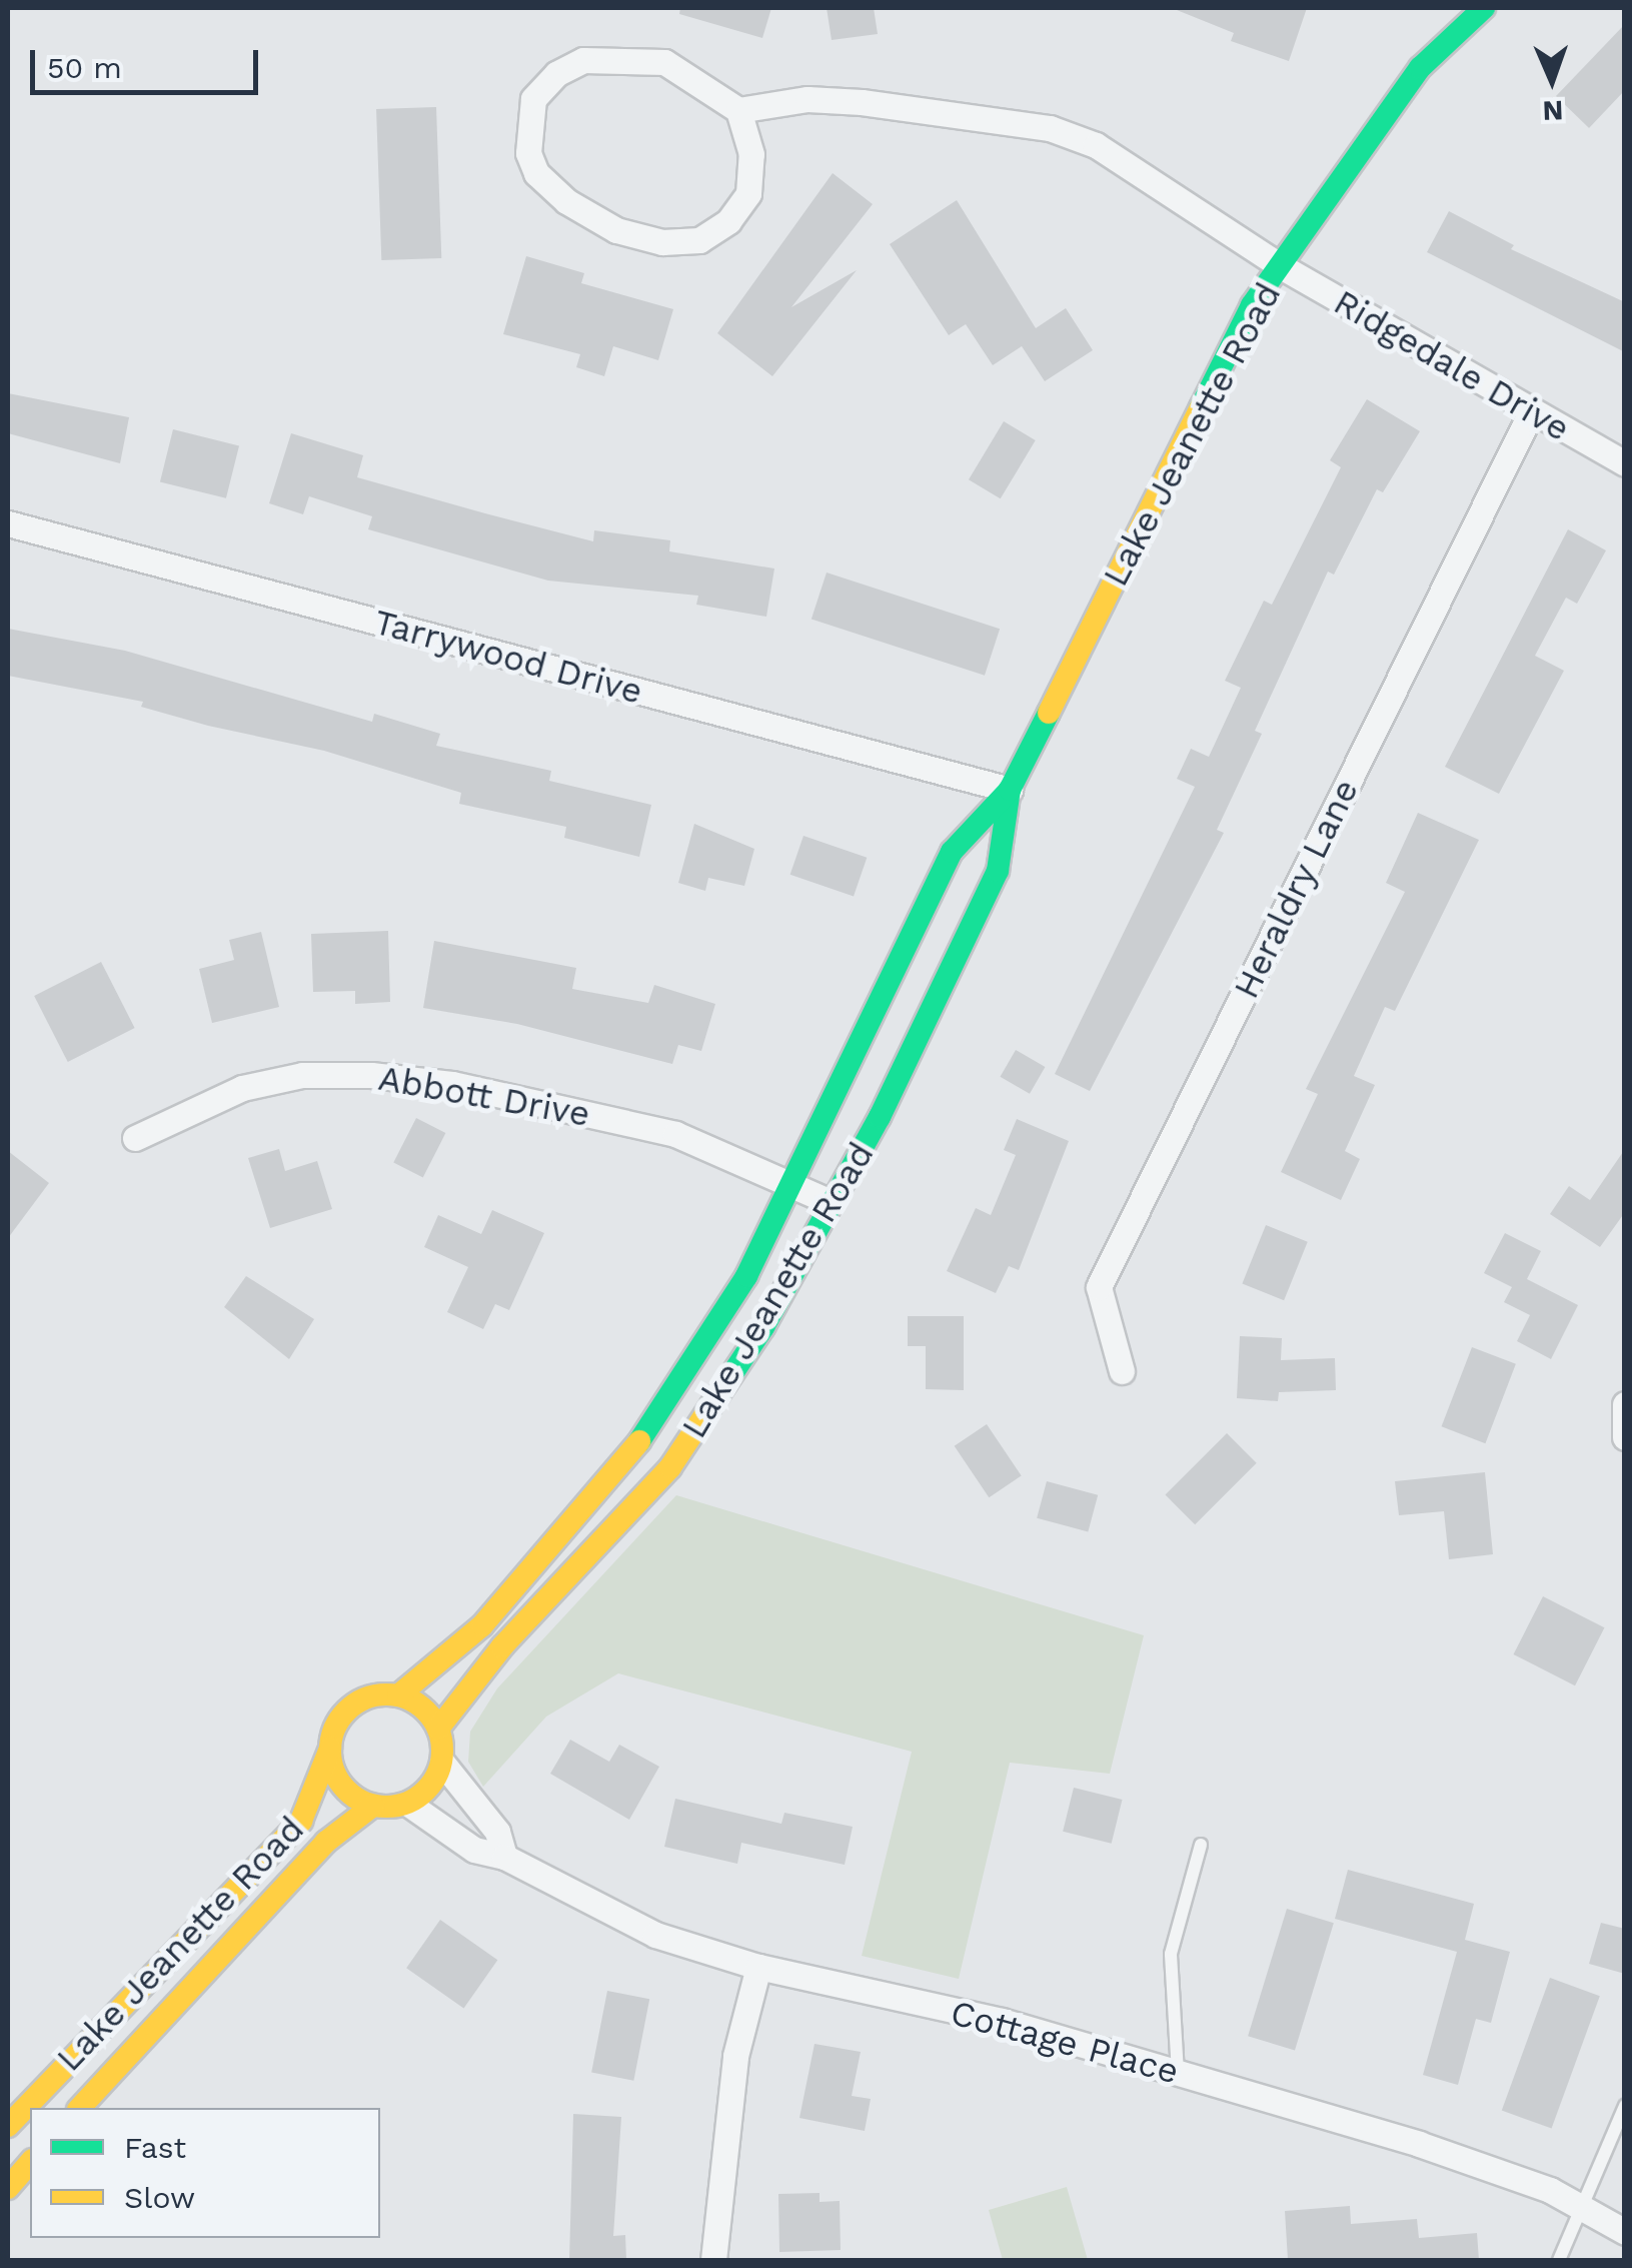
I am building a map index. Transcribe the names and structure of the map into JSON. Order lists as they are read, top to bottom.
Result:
{
  "streets": {
    "street": [
      "Ridgedale Drive",
      "Lake Jeanette Road",
      "Tarrywood Drive",
      "Heraldry Lane",
      "Abbott Drive",
      "Cottage Place"
    ]
  },
  "crossings": [
    ["Ridgedale Drive", "Lake Jeanette Road"],
    ["Ridgedale Drive", "Heraldry Lane"],
    ["Lake Jeanette Road", "Tarrywood Drive"],
    ["Lake Jeanette Road", "Abbott Drive"],
    ["Lake Jeanette Road", "Cottage Place"]
  ],
  "legend": ["Fast", "Slow"],
  "scale_bar": "50 m",
  "north": "bottom"
}
